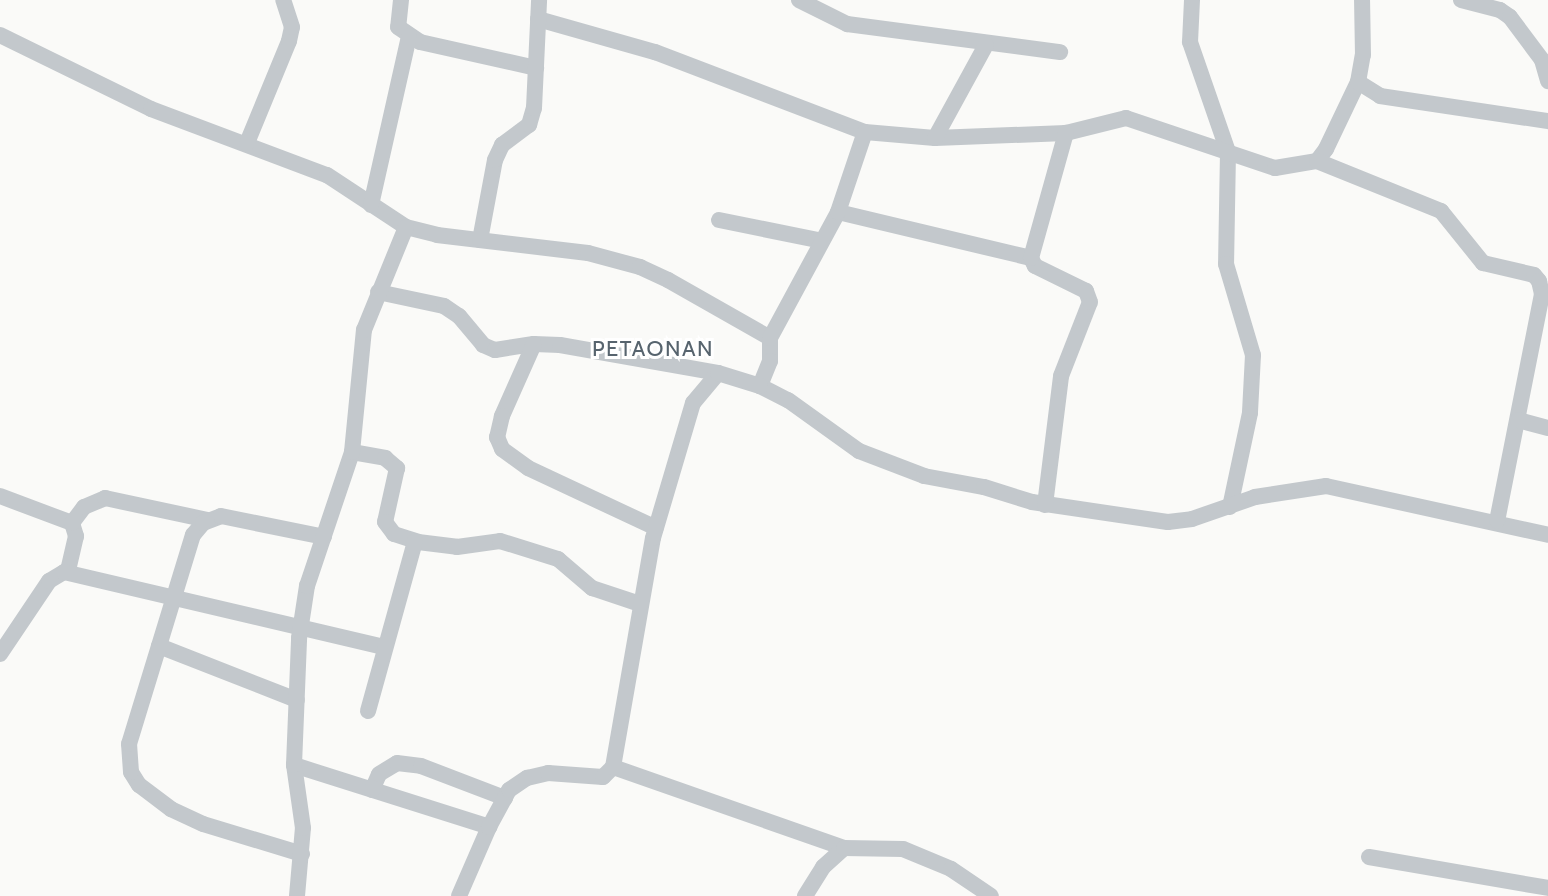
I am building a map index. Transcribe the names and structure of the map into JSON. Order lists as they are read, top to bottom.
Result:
{
  "districts": ["PETAONAN"]
}
